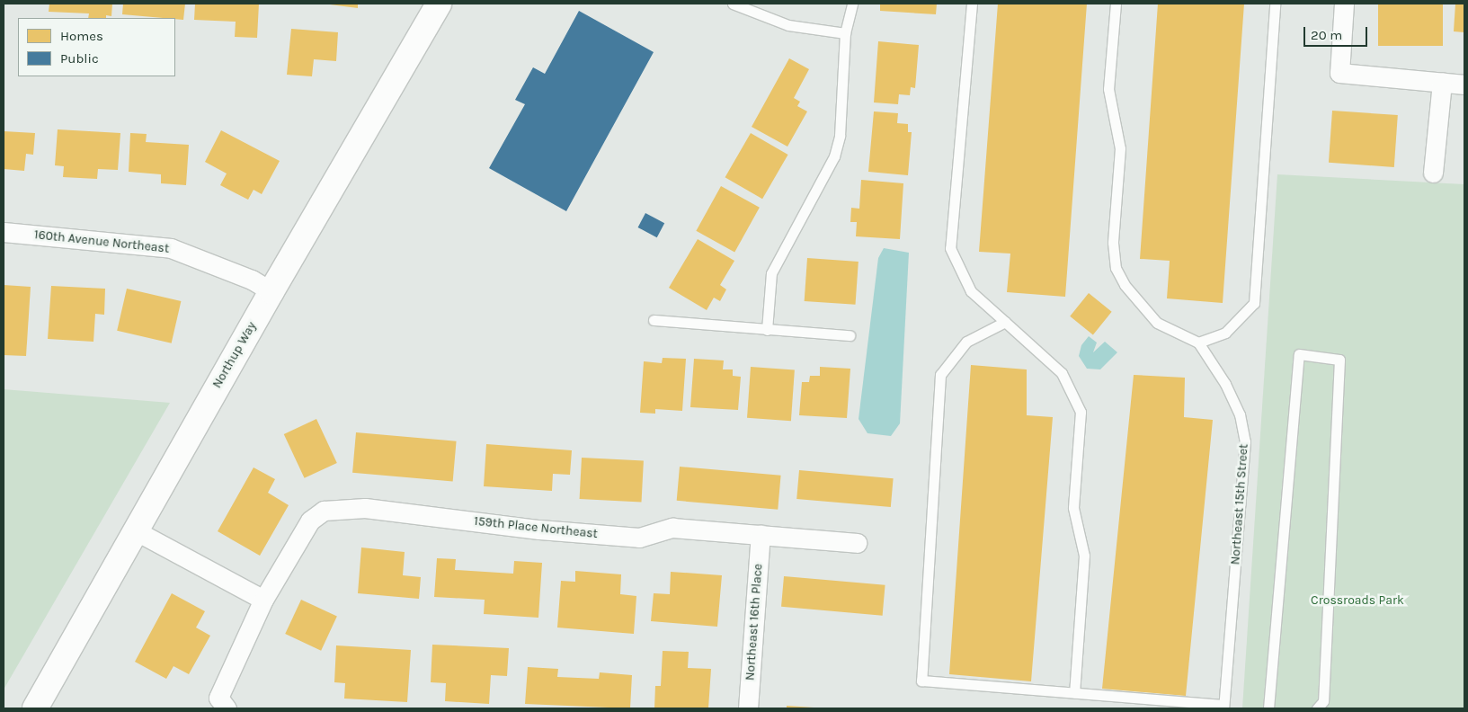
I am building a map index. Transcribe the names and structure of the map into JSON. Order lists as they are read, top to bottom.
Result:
{
  "streets": {
    "street": [
      "160th Avenue Northeast",
      "Northup Way",
      "159th Place Northeast",
      "Northeast 16th Place"
    ],
    "lane": ["Northeast 15th Street"]
  },
  "crossings": [
    ["160th Avenue Northeast", "Northup Way"],
    ["159th Place Northeast", "Northeast 16th Place"]
  ],
  "parks": ["Crossroads Park"],
  "legend": ["Homes", "Public"],
  "scale_bar": "20 m"
}
